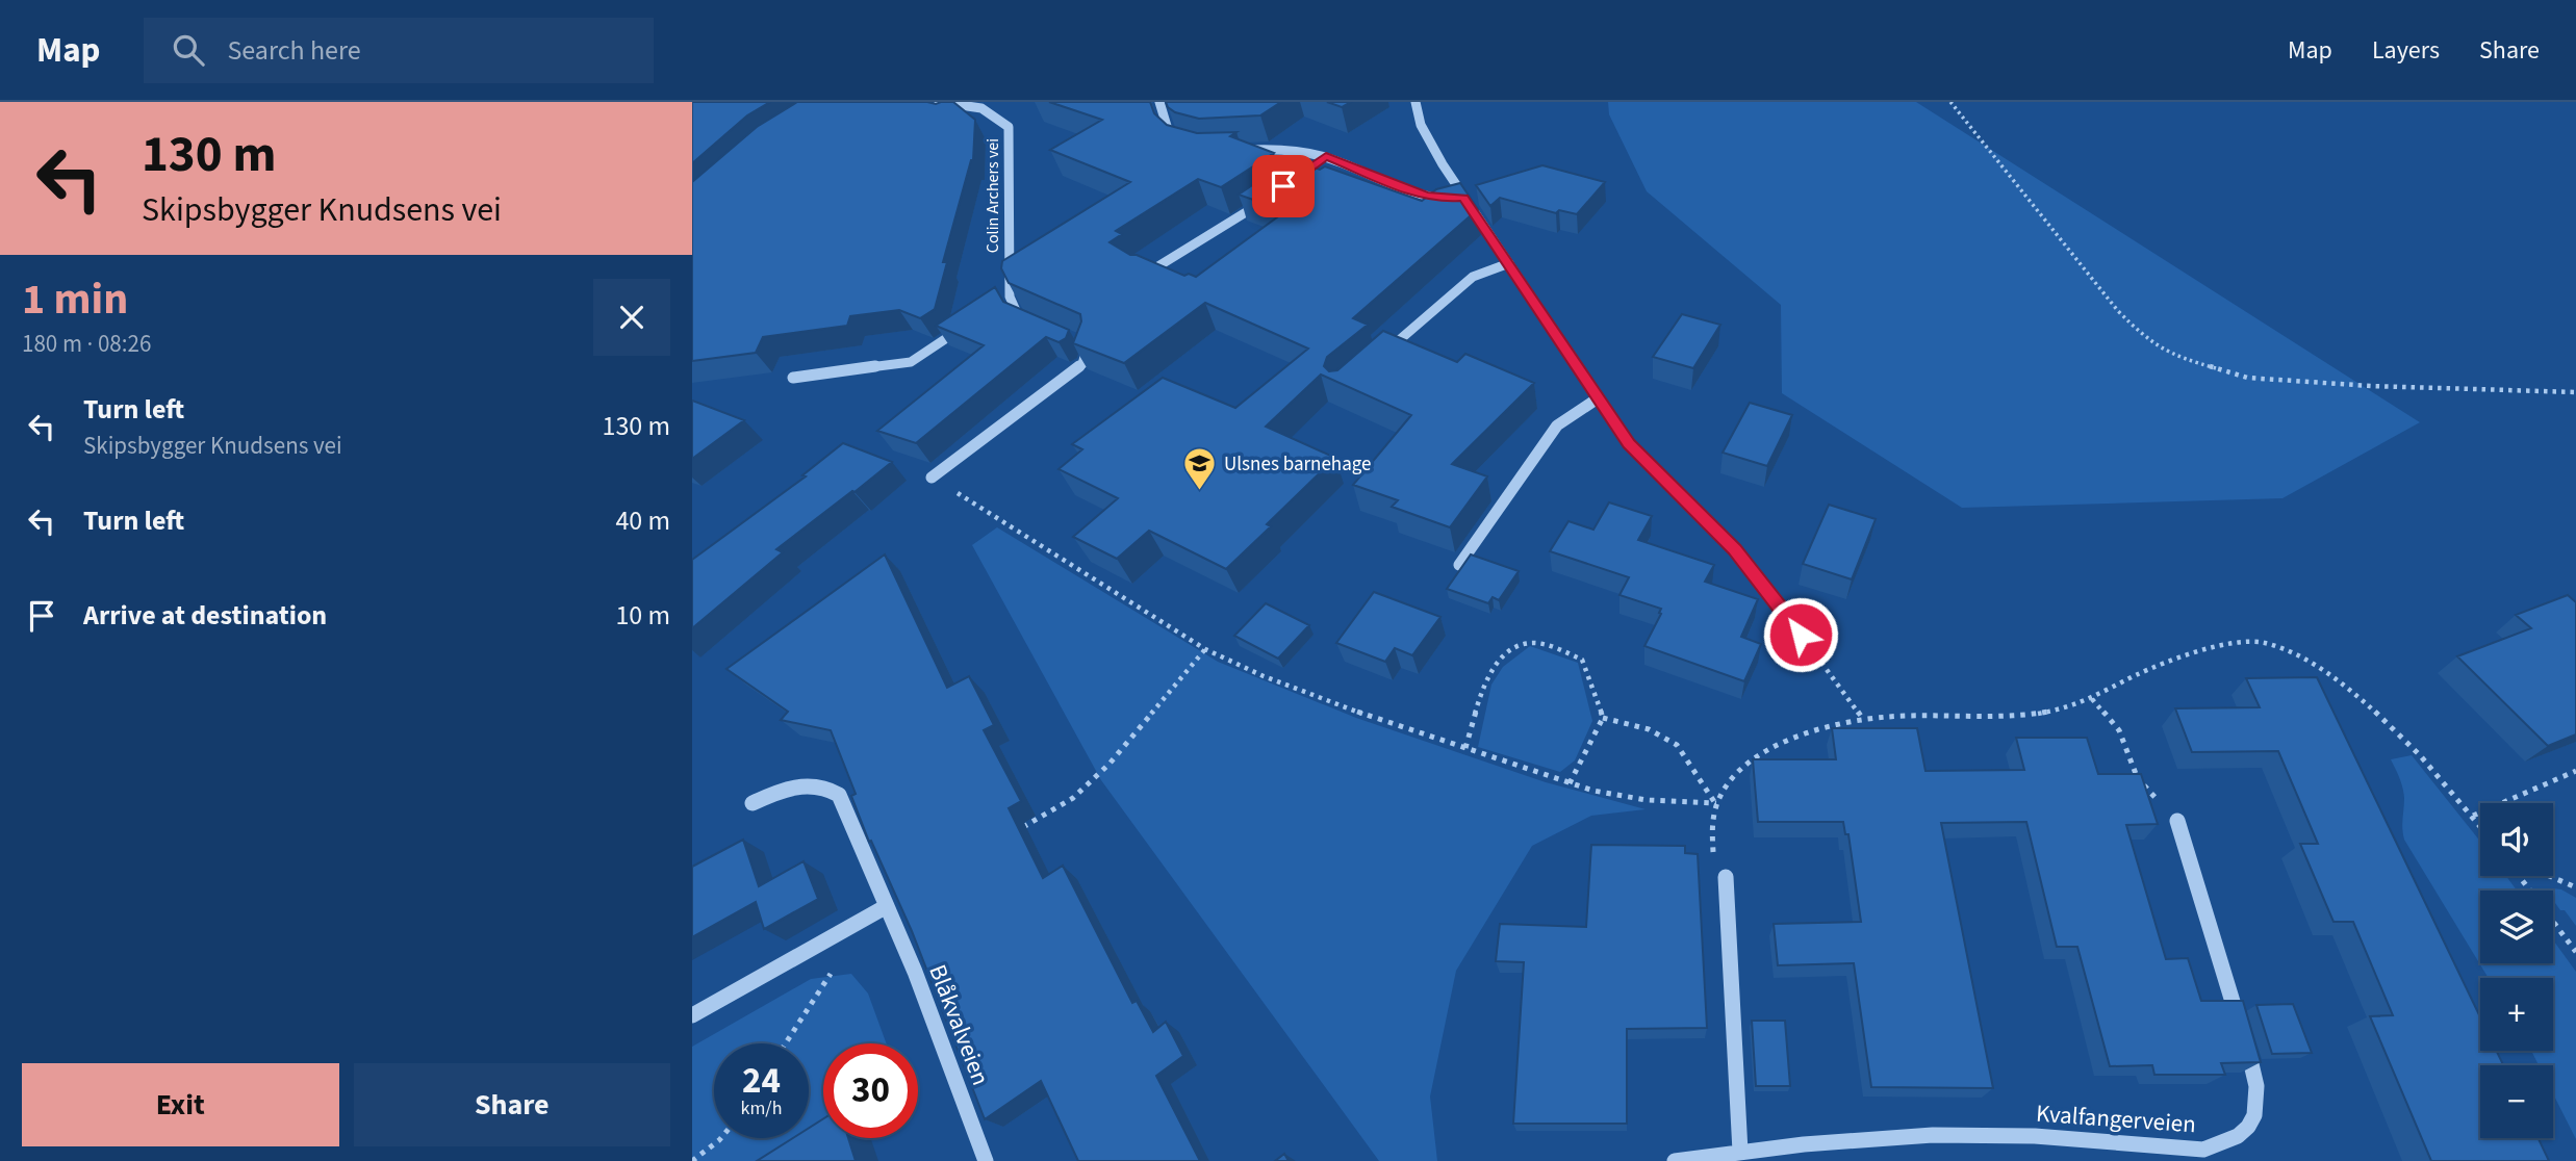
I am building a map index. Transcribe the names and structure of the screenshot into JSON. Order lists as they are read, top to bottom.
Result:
{
  "streets": {
    "street": ["Colin Archers vei", "Blåkvalveien", "Kvalfangerveien"]
  },
  "places": {
    "school or university": ["Ulsnes barnehage"]
  },
  "page": {
    "header": "Map",
    "search": "Search here",
    "nav": ["Map", "Layers", "Share"],
    "turn": ["130 m", "Skipsbygger Knudsens vei"],
    "heading": ["1 min", "180 m · 08:26"],
    "list": [
      {
        "name": "Turn left",
        "note": "Skipsbygger Knudsens vei",
        "value": "130 m"
      },
      {
        "name": "Turn left",
        "value": "40 m"
      },
      {
        "name": "Arrive at destination",
        "value": "10 m"
      }
    ],
    "map_buttons": ["+", "−"],
    "speed": "24 km/h",
    "limit": "30",
    "buttons": ["Exit", "Share"]
  }
}
